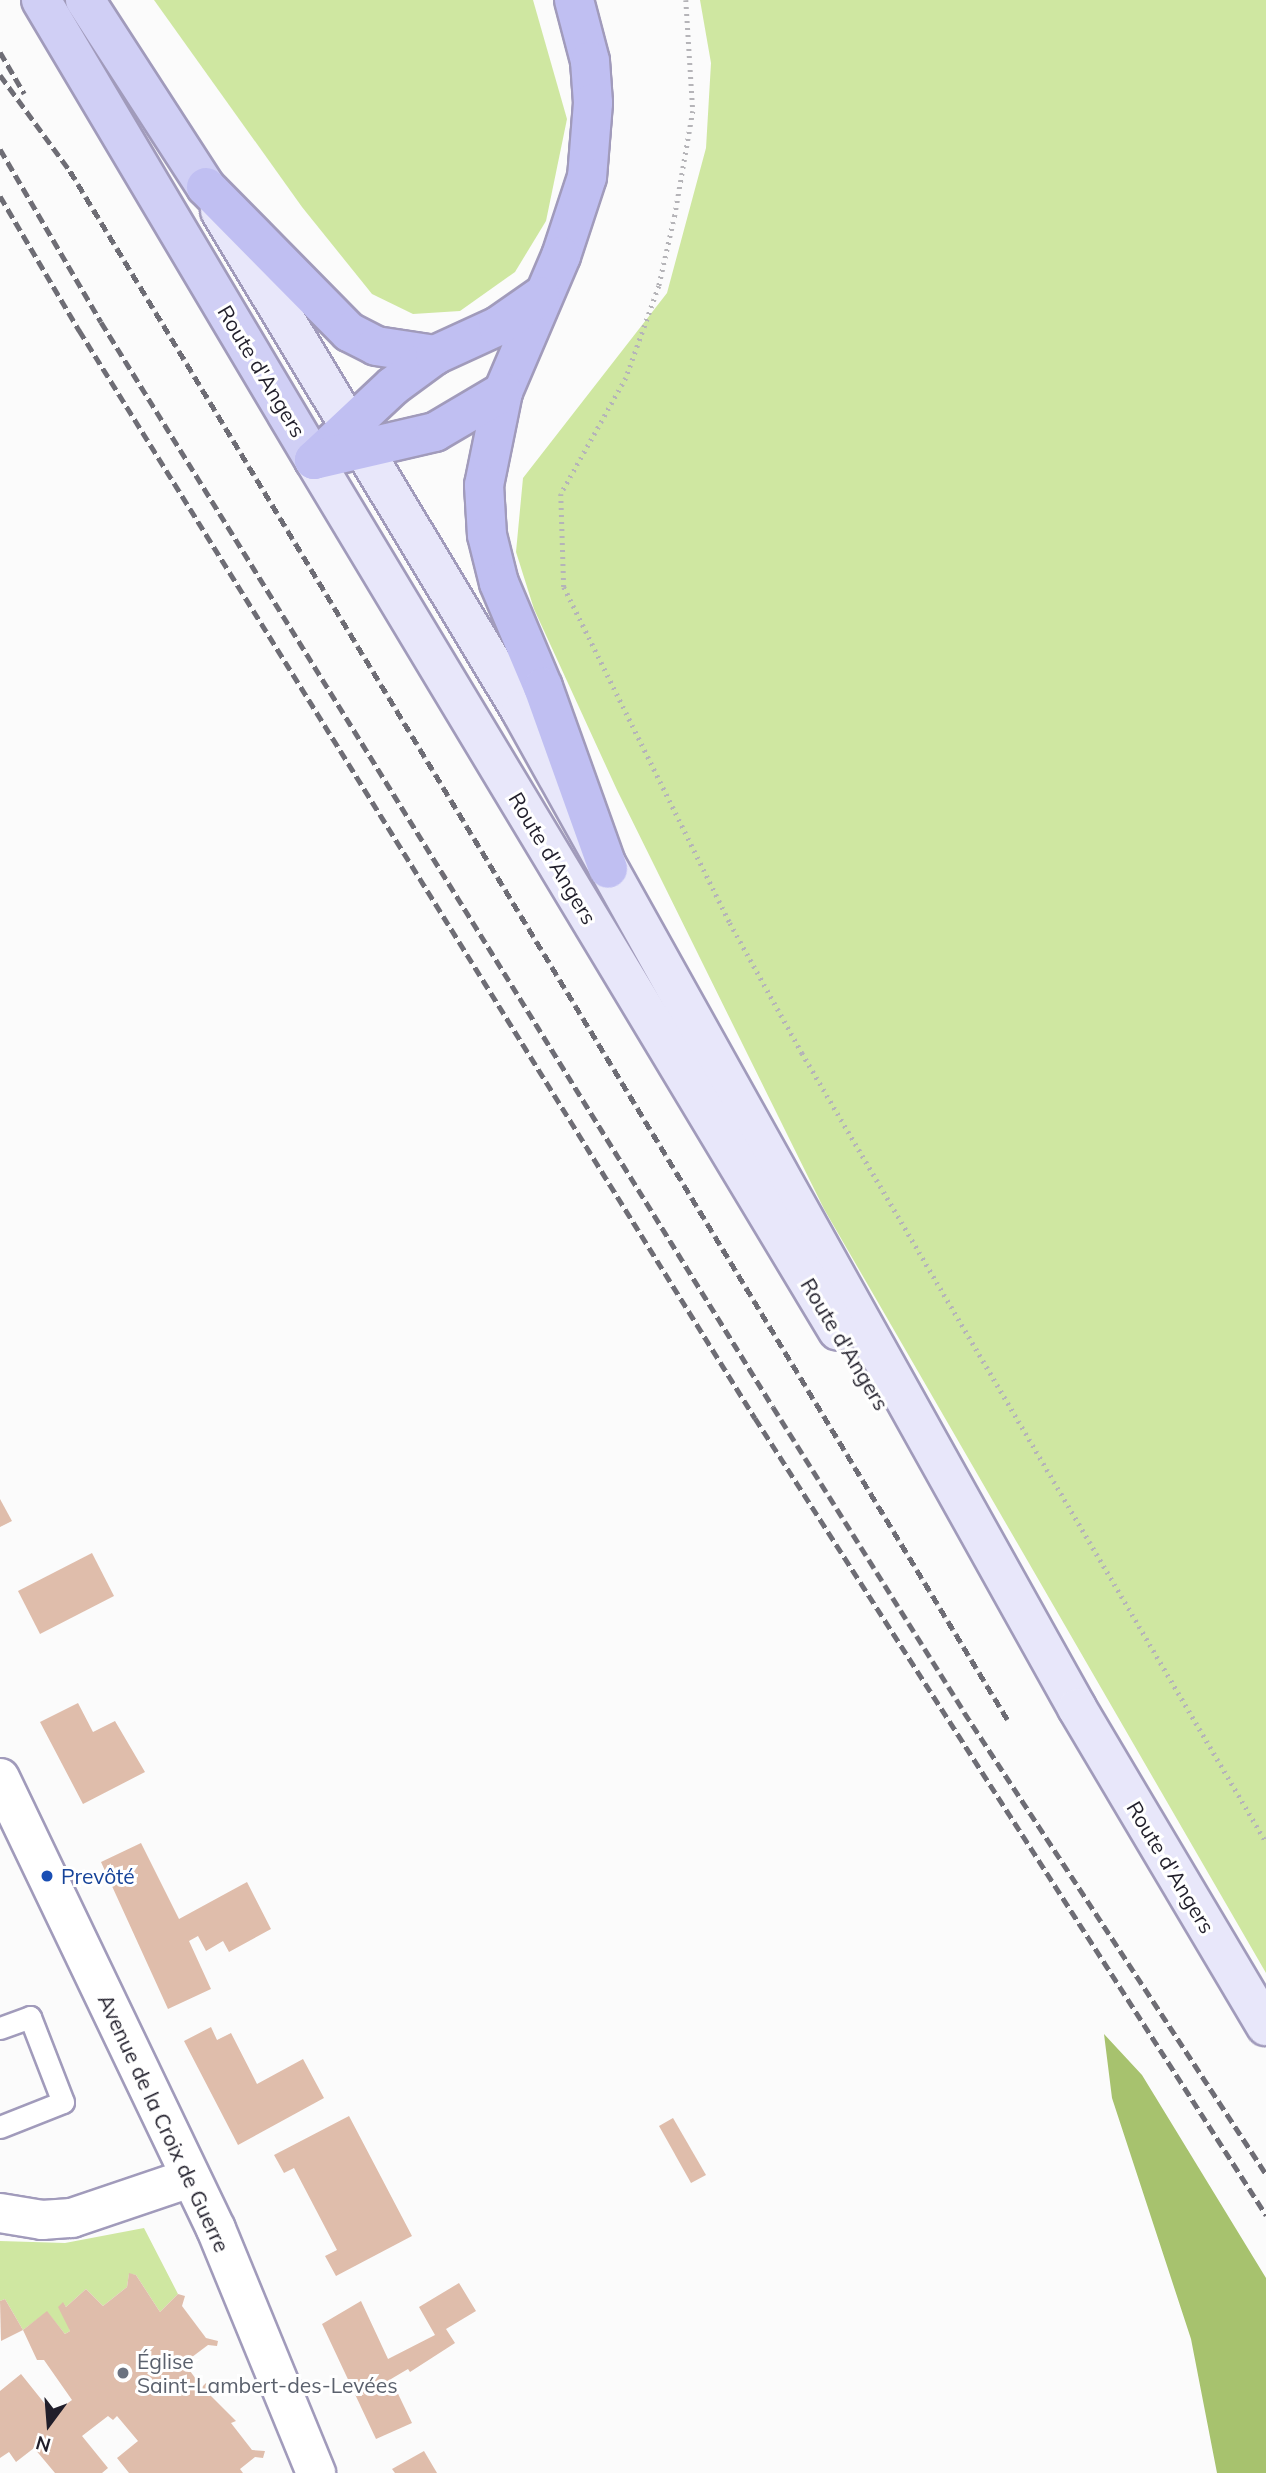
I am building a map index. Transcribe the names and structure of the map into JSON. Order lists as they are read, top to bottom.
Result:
{
  "streets": {
    "main road": ["Route d'Angers"],
    "street": ["Avenue de la Croix de Guerre"]
  },
  "places": ["Prevôté", "Église Saint-Lambert-des-Levées"],
  "north": "bottom"
}
